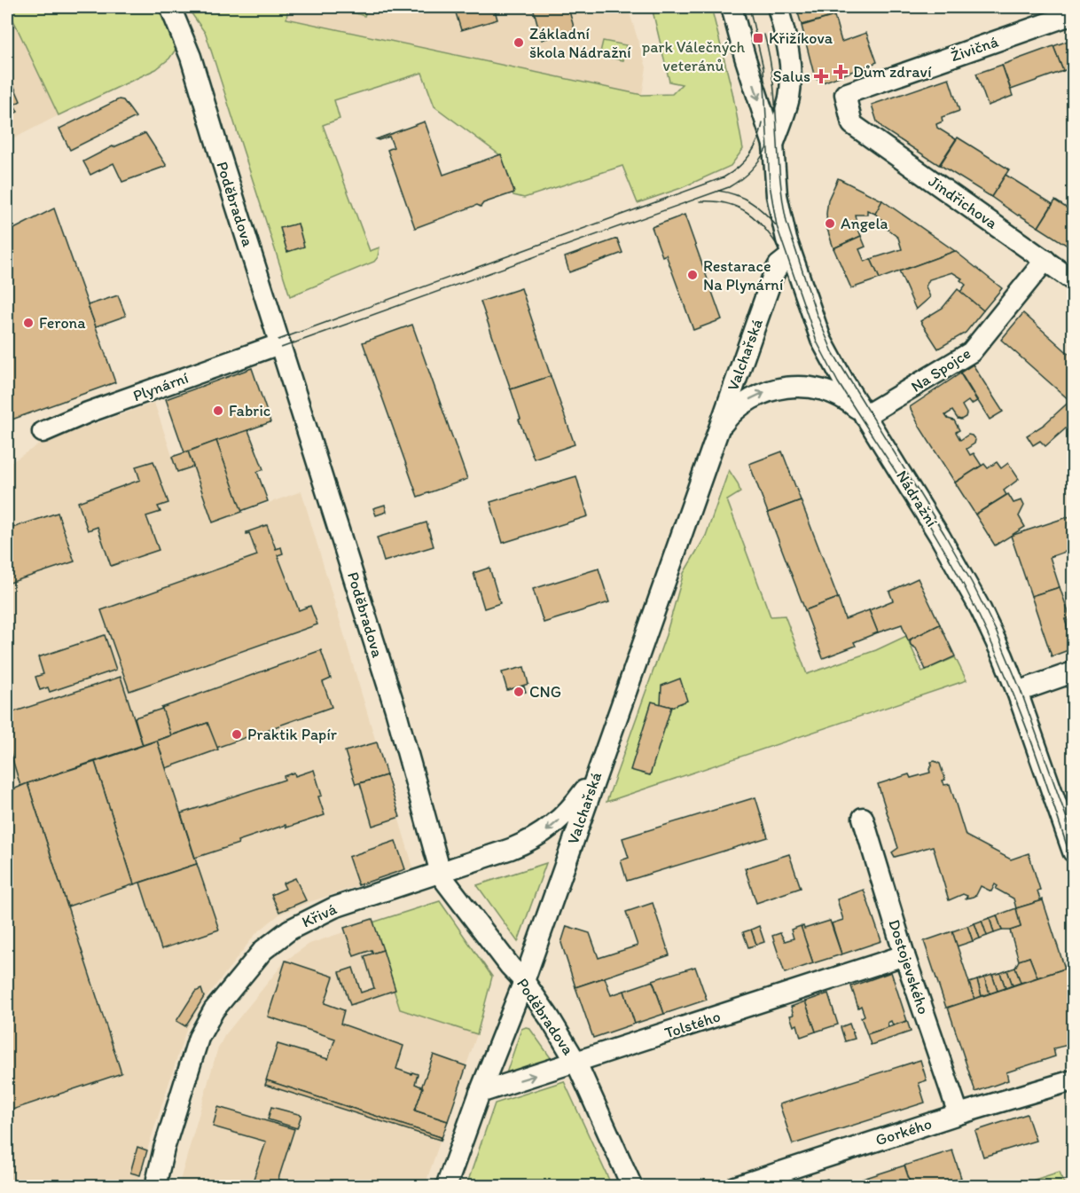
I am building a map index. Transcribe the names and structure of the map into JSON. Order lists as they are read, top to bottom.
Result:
{
  "streets": {
    "street": [
      "Živičná",
      "Jindřichova",
      "Poděbradova",
      "Valchařská",
      "Na Spojce",
      "Plynární",
      "Nádražní",
      "Křivá",
      "Dostojevského",
      "Tolstého",
      "Gorkého"
    ]
  },
  "crossings": [
    ["Živičná", "Jindřichova"],
    ["Jindřichova", "Na Spojce"],
    ["Poděbradova", "Valchařská"],
    ["Poděbradova", "Plynární"],
    ["Poděbradova", "Křivá"],
    ["Poděbradova", "Tolstého"],
    ["Valchařská", "Na Spojce"],
    ["Valchařská", "Nádražní"],
    ["Valchařská", "Křivá"],
    ["Valchařská", "Tolstého"],
    ["Na Spojce", "Nádražní"],
    ["Dostojevského", "Tolstého"],
    ["Dostojevského", "Gorkého"]
  ],
  "parks": ["park Válečných veteránů"],
  "places": {
    "transit": ["Křižíkova"],
    "other": [
      "Základní škola Nádražní",
      "Angela",
      "Restarace Na Plynární",
      "Ferona",
      "Fabric",
      "CNG",
      "Praktik Papír"
    ],
    "health": ["Dům zdraví", "Salus"]
  }
}
